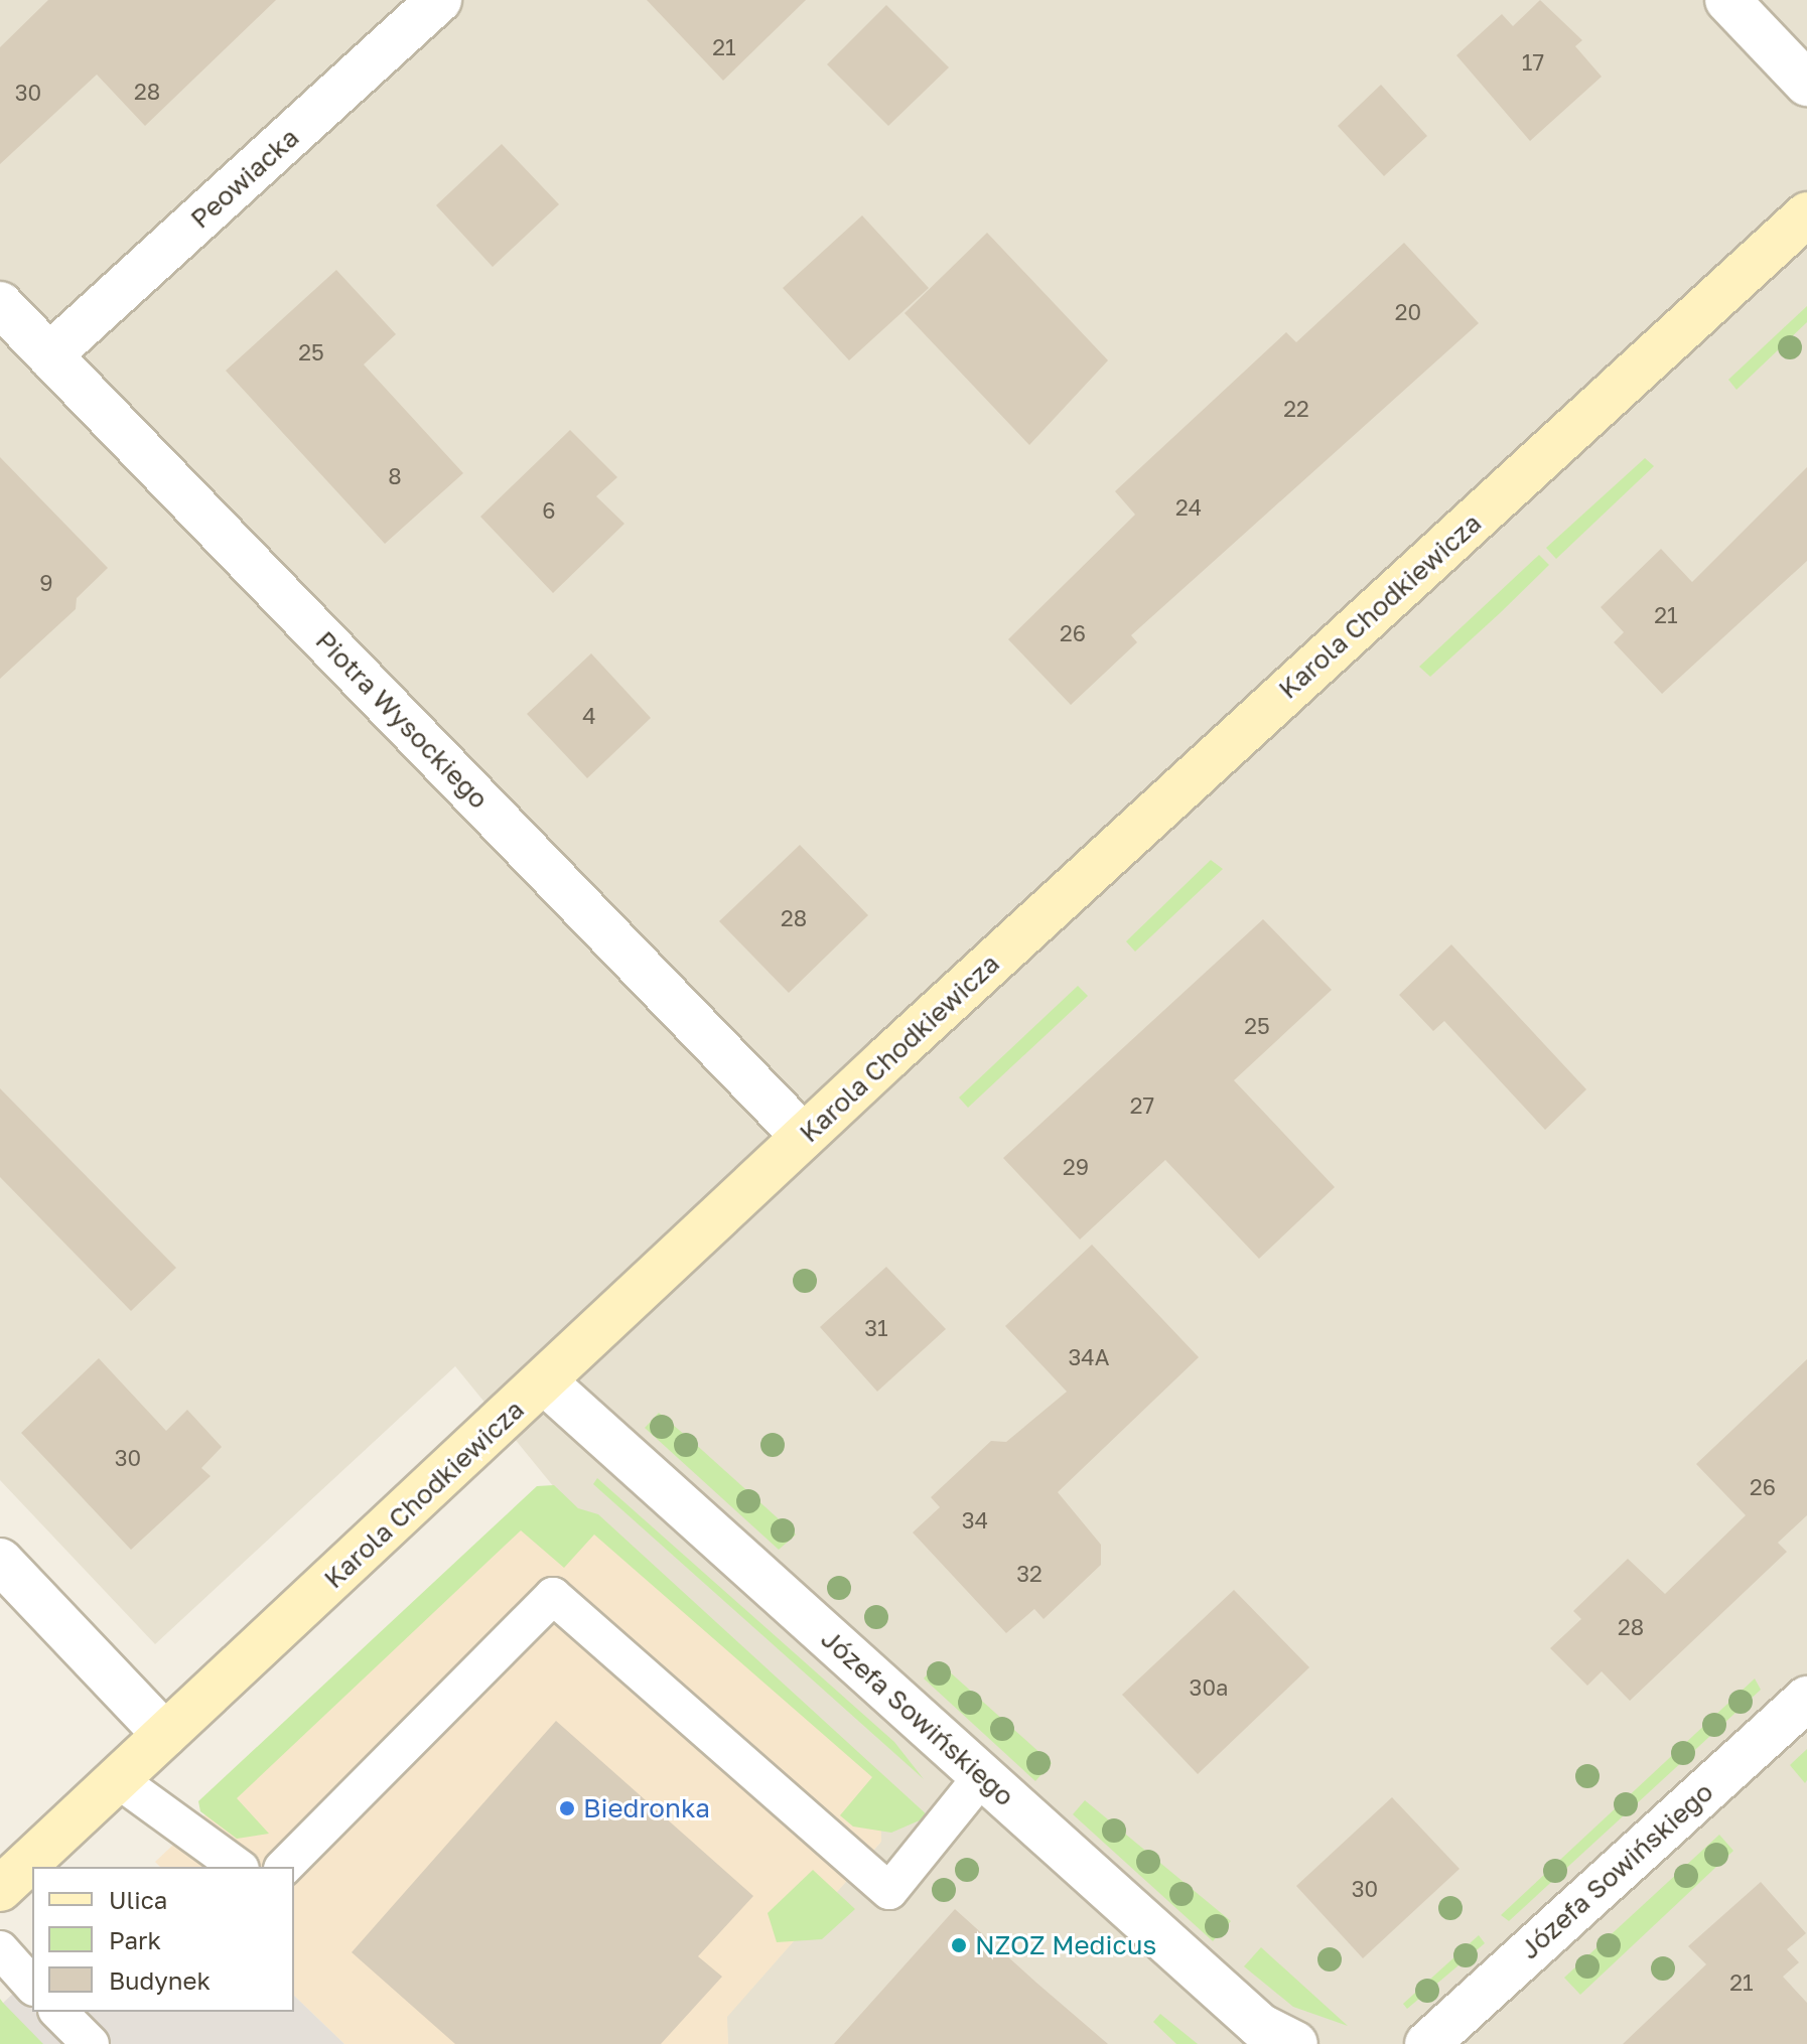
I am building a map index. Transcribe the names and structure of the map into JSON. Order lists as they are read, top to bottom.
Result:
{
  "streets": {
    "street": [
      "Peowiacka",
      "Karola Chodkiewicza",
      "Piotra Wysockiego",
      "Józefa Sowińskiego"
    ]
  },
  "crossings": [
    ["Peowiacka", "Piotra Wysockiego"],
    ["Karola Chodkiewicza", "Piotra Wysockiego"],
    ["Karola Chodkiewicza", "Józefa Sowińskiego"]
  ],
  "places": ["Biedronka", "NZOZ Medicus"],
  "house_numbers": [
    "21",
    "17",
    "28",
    "30",
    "20",
    "25",
    "22",
    "8",
    "24",
    "6",
    "9",
    "21",
    "26",
    "4",
    "28",
    "25",
    "27",
    "29",
    "31",
    "34A",
    "30",
    "26",
    "34",
    "32",
    "28",
    "30a",
    "30",
    "21"
  ],
  "legend": ["Ulica", "Park", "Budynek"]
}
